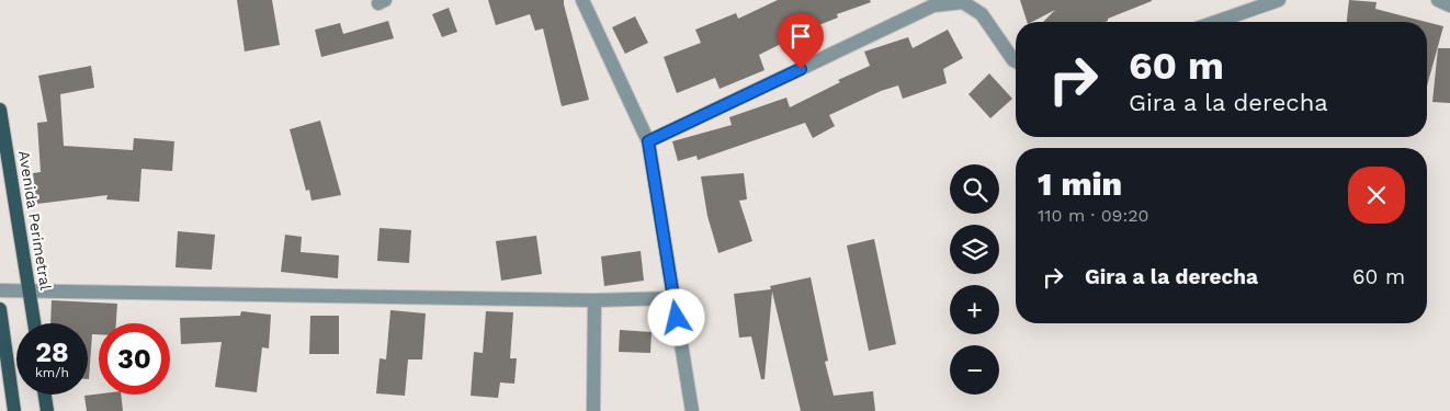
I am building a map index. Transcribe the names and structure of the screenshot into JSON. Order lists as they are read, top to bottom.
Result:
{
  "streets": {
    "main road": ["Avenida Perimetral"]
  },
  "page": {
    "turn": ["60 m", "Gira a la derecha"],
    "heading": ["1 min", "110 m · 09:20"],
    "map_buttons": ["+", "−"],
    "list": [
      {
        "name": "Gira a la derecha",
        "value": "60 m"
      }
    ],
    "speed": "28 km/h",
    "limit": "30"
  }
}
